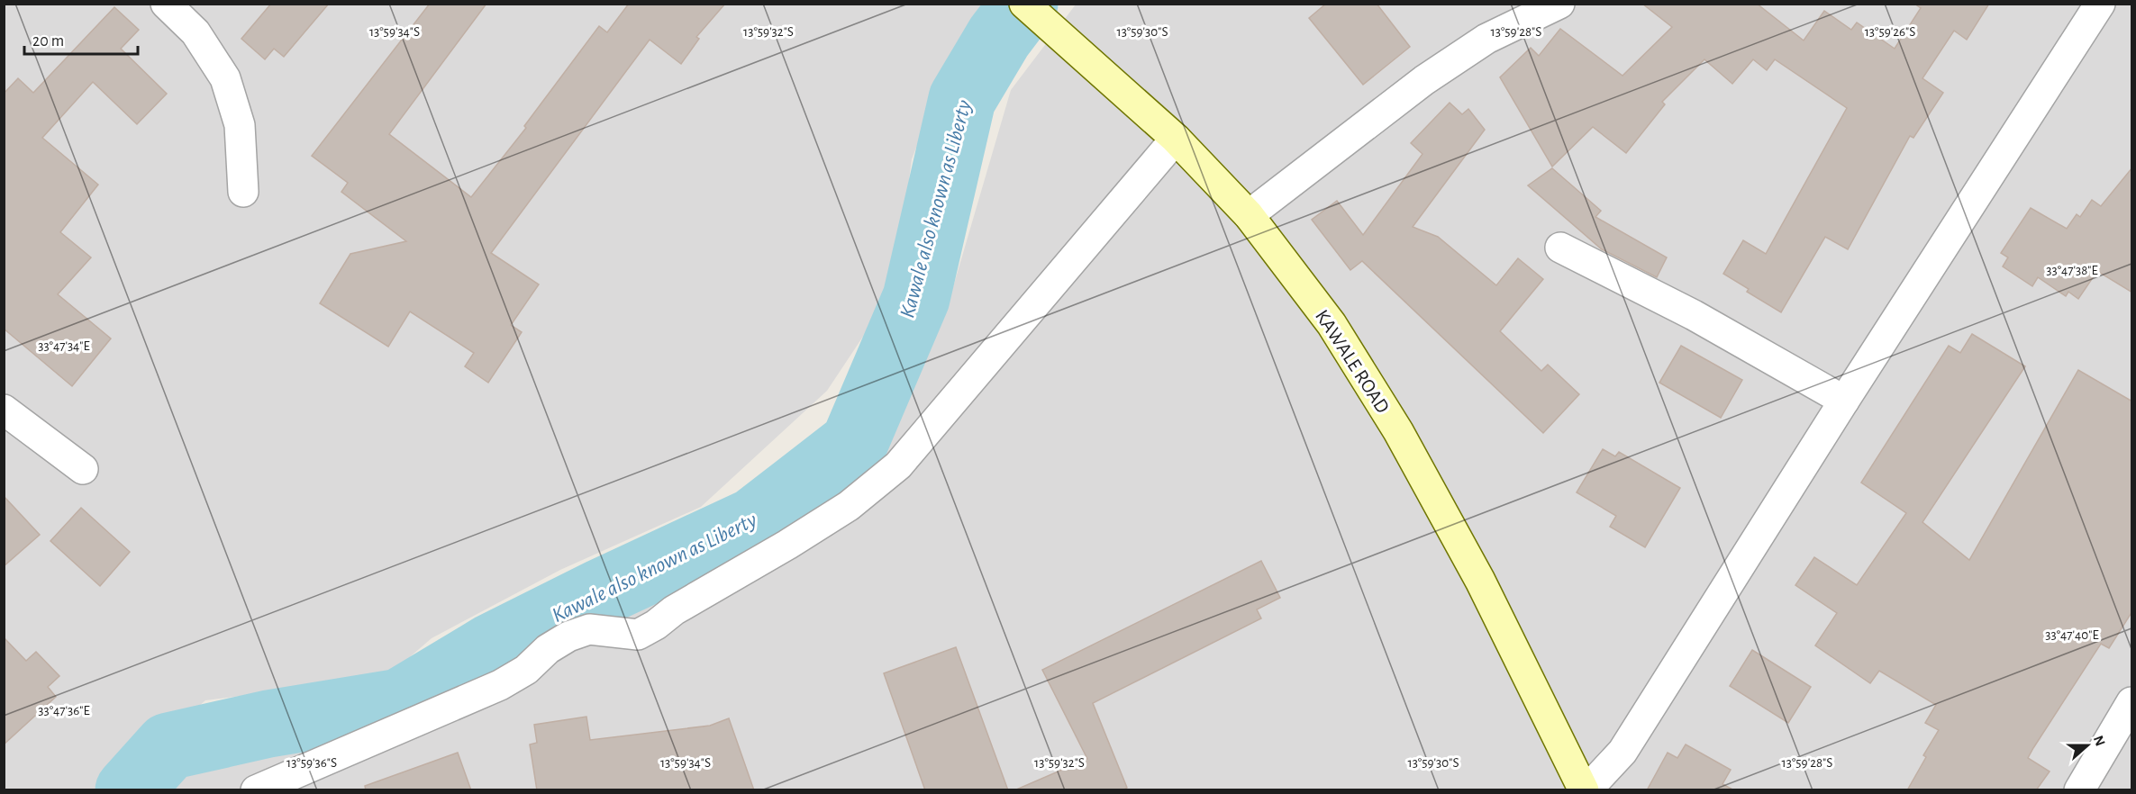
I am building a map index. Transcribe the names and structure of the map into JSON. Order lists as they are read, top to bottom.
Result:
{
  "streets": {
    "street": ["KAWALE ROAD"]
  },
  "water": ["Kawale also known as Liberty"],
  "scale_bar": "20 m",
  "north": "right",
  "coordinates": [
    "13°59'26\"S",
    "13°59'34\"S",
    "13°59'32\"S",
    "13°59'30\"S",
    "13°59'28\"S",
    "33°47'38\"E",
    "33°47'34\"E",
    "33°47'40\"E",
    "33°47'36\"E",
    "13°59'36\"S"
  ]
}
